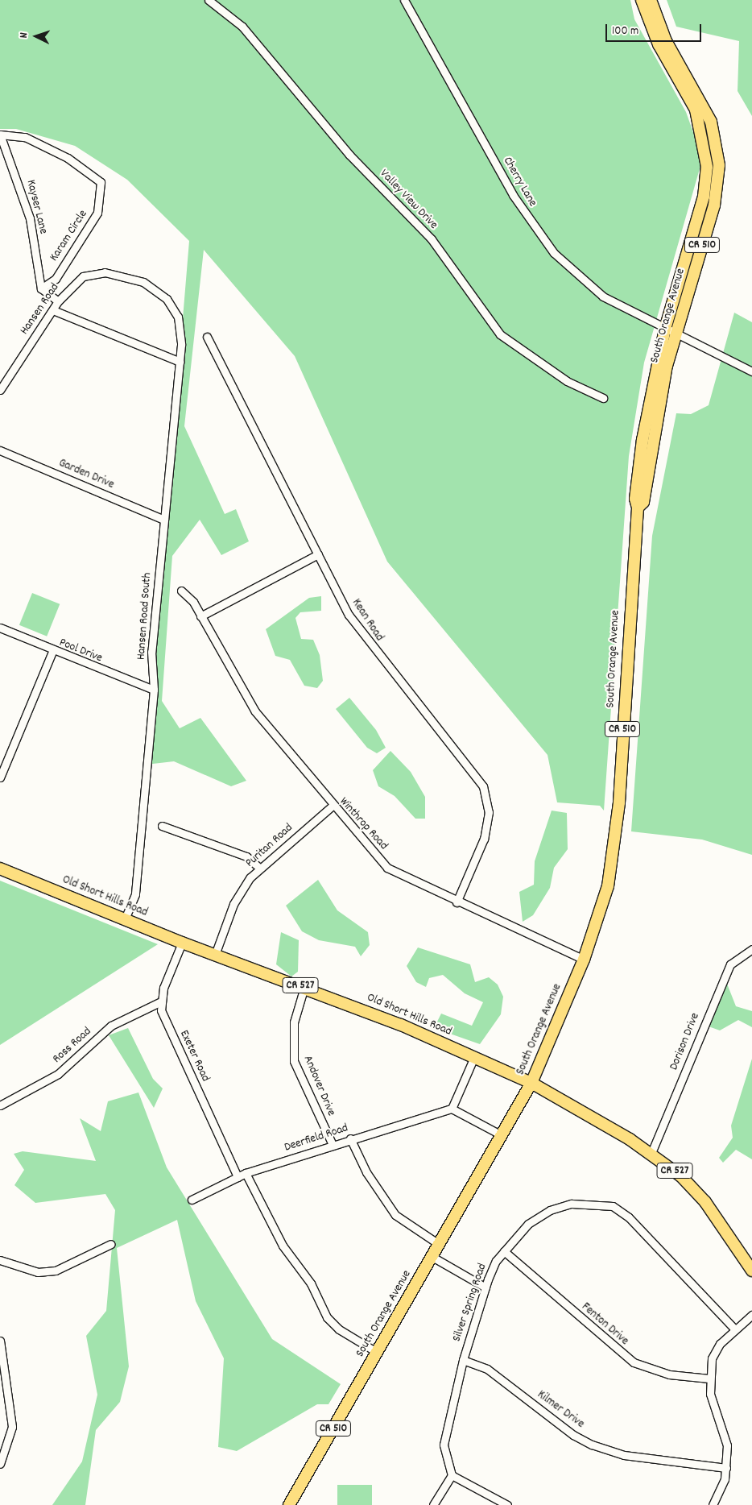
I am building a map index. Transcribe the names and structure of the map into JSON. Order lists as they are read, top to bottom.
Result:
{
  "streets": {
    "main road": [
      "CR 510",
      "South Orange Avenue",
      "Old Short Hills Road",
      "CR 527"
    ],
    "street": [
      "Cherry Lane",
      "Valley View Drive",
      "Kayser Lane",
      "Karam Circle",
      "Hansen Road",
      "Garden Drive",
      "Hansen Road South",
      "Kean Road",
      "Pool Drive",
      "Winthrop Road",
      "Puritan Road",
      "Dorison Drive",
      "Ross Road",
      "Exeter Road",
      "Andover Drive",
      "Deerfield Road",
      "Silver Spring Road",
      "Fenton Drive",
      "Kilmer Drive"
    ]
  },
  "crossings": [
    ["Cherry Lane", "South Orange Avenue"],
    ["Kayser Lane", "Karam Circle"],
    ["Hansen Road", "Hansen Road South"],
    ["South Orange Avenue", "Winthrop Road"],
    ["South Orange Avenue", "Old Short Hills Road"],
    ["Garden Drive", "Hansen Road South"],
    ["Hansen Road South", "Pool Drive"],
    ["Hansen Road South", "Old Short Hills Road"],
    ["Kean Road", "Winthrop Road"],
    ["Winthrop Road", "Puritan Road"],
    ["Puritan Road", "Old Short Hills Road"],
    ["Old Short Hills Road", "Dorison Drive"],
    ["Old Short Hills Road", "Andover Drive"],
    ["Ross Road", "Exeter Road"],
    ["Exeter Road", "Deerfield Road"],
    ["Andover Drive", "Deerfield Road"],
    ["Silver Spring Road", "Fenton Drive"],
    ["Silver Spring Road", "Kilmer Drive"]
  ],
  "scale_bar": "100 m",
  "north": "left"
}
